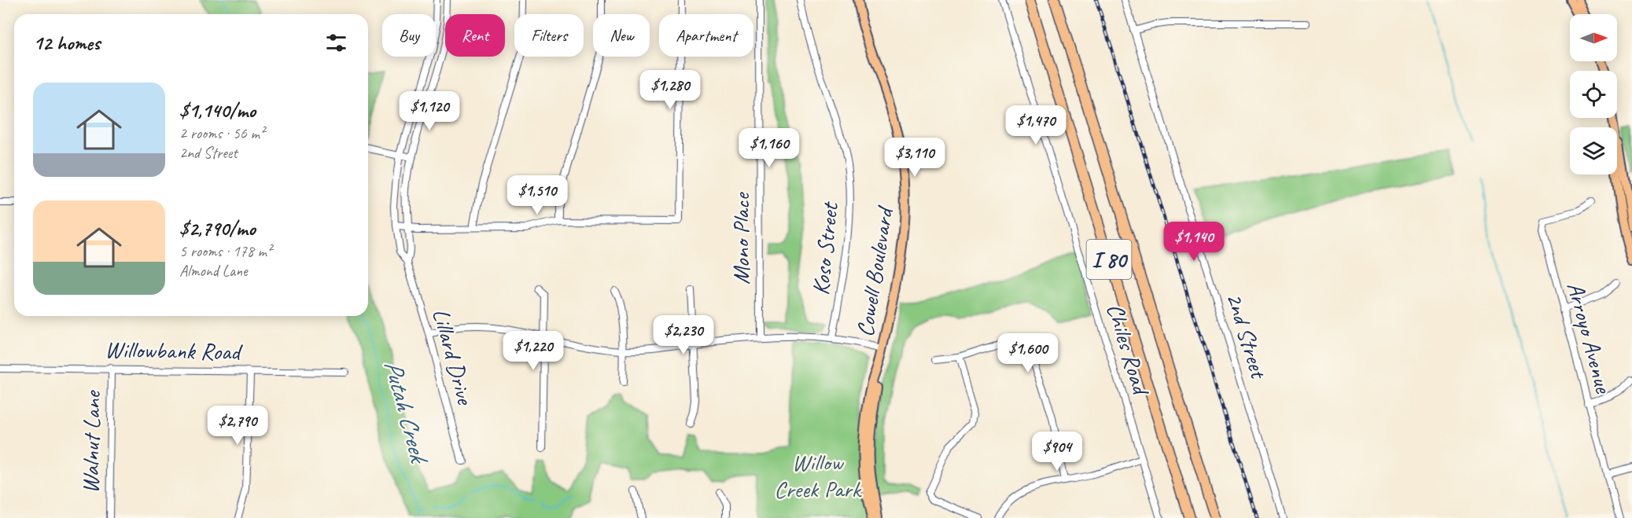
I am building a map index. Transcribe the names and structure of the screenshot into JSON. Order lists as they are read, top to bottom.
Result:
{
  "streets": {
    "highway": ["I 80"],
    "main road": ["Cowell Boulevard"],
    "street": [
      "Mono Place",
      "Koso Street",
      "2nd Street",
      "Arroyo Avenue",
      "Chiles Road",
      "Willowbank Road",
      "Lillard Drive",
      "Walnut Lane"
    ]
  },
  "crossings": [
    ["Willowbank Road", "Walnut Lane"]
  ],
  "water": ["Putah Creek"],
  "parks": ["Willow Creek Park"],
  "north": "right",
  "page": {
    "chip": [
      "Buy",
      "Rent",
      "Filters",
      "New",
      "Apartment"
    ],
    "heading": "12 homes",
    "price": [
      "$1,280",
      "$1,120",
      "$1,470",
      "$1,160",
      "$3,110",
      "$1,510",
      "$1,140",
      "$2,230",
      "$1,220",
      "$1,600",
      "$2,790",
      "$904"
    ],
    "list": [
      {
        "name": "$1,140/mo",
        "note": "2 rooms · 56 m² · 2nd Street"
      },
      {
        "name": "$2,790/mo",
        "note": "5 rooms · 178 m² · Almond Lane"
      }
    ]
  }
}
